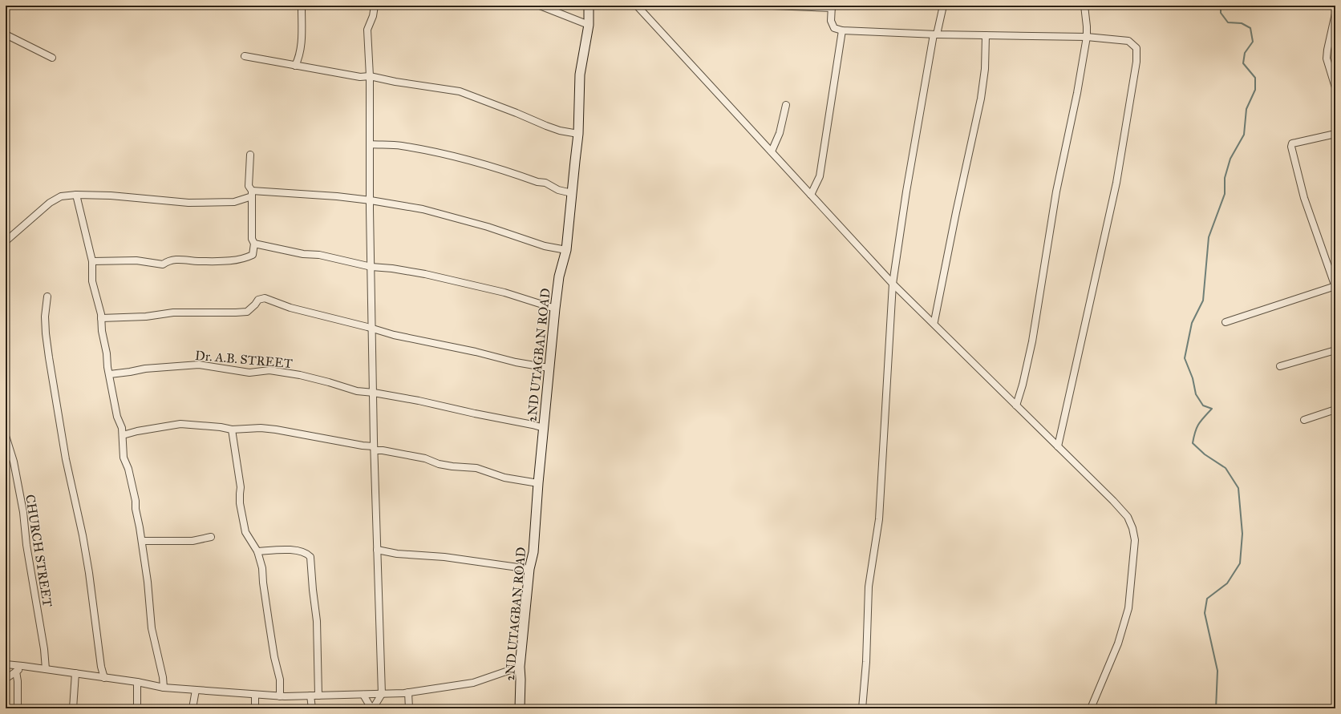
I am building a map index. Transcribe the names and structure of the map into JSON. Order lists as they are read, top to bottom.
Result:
{
  "streets": {
    "street": ["2ND UTAGBAN ROAD", "Dr. A.B. STREET", "CHURCH STREET"]
  },
  "crossings": [
    ["2ND UTAGBAN ROAD", "Dr. A.B. STREET"]
  ]
}
